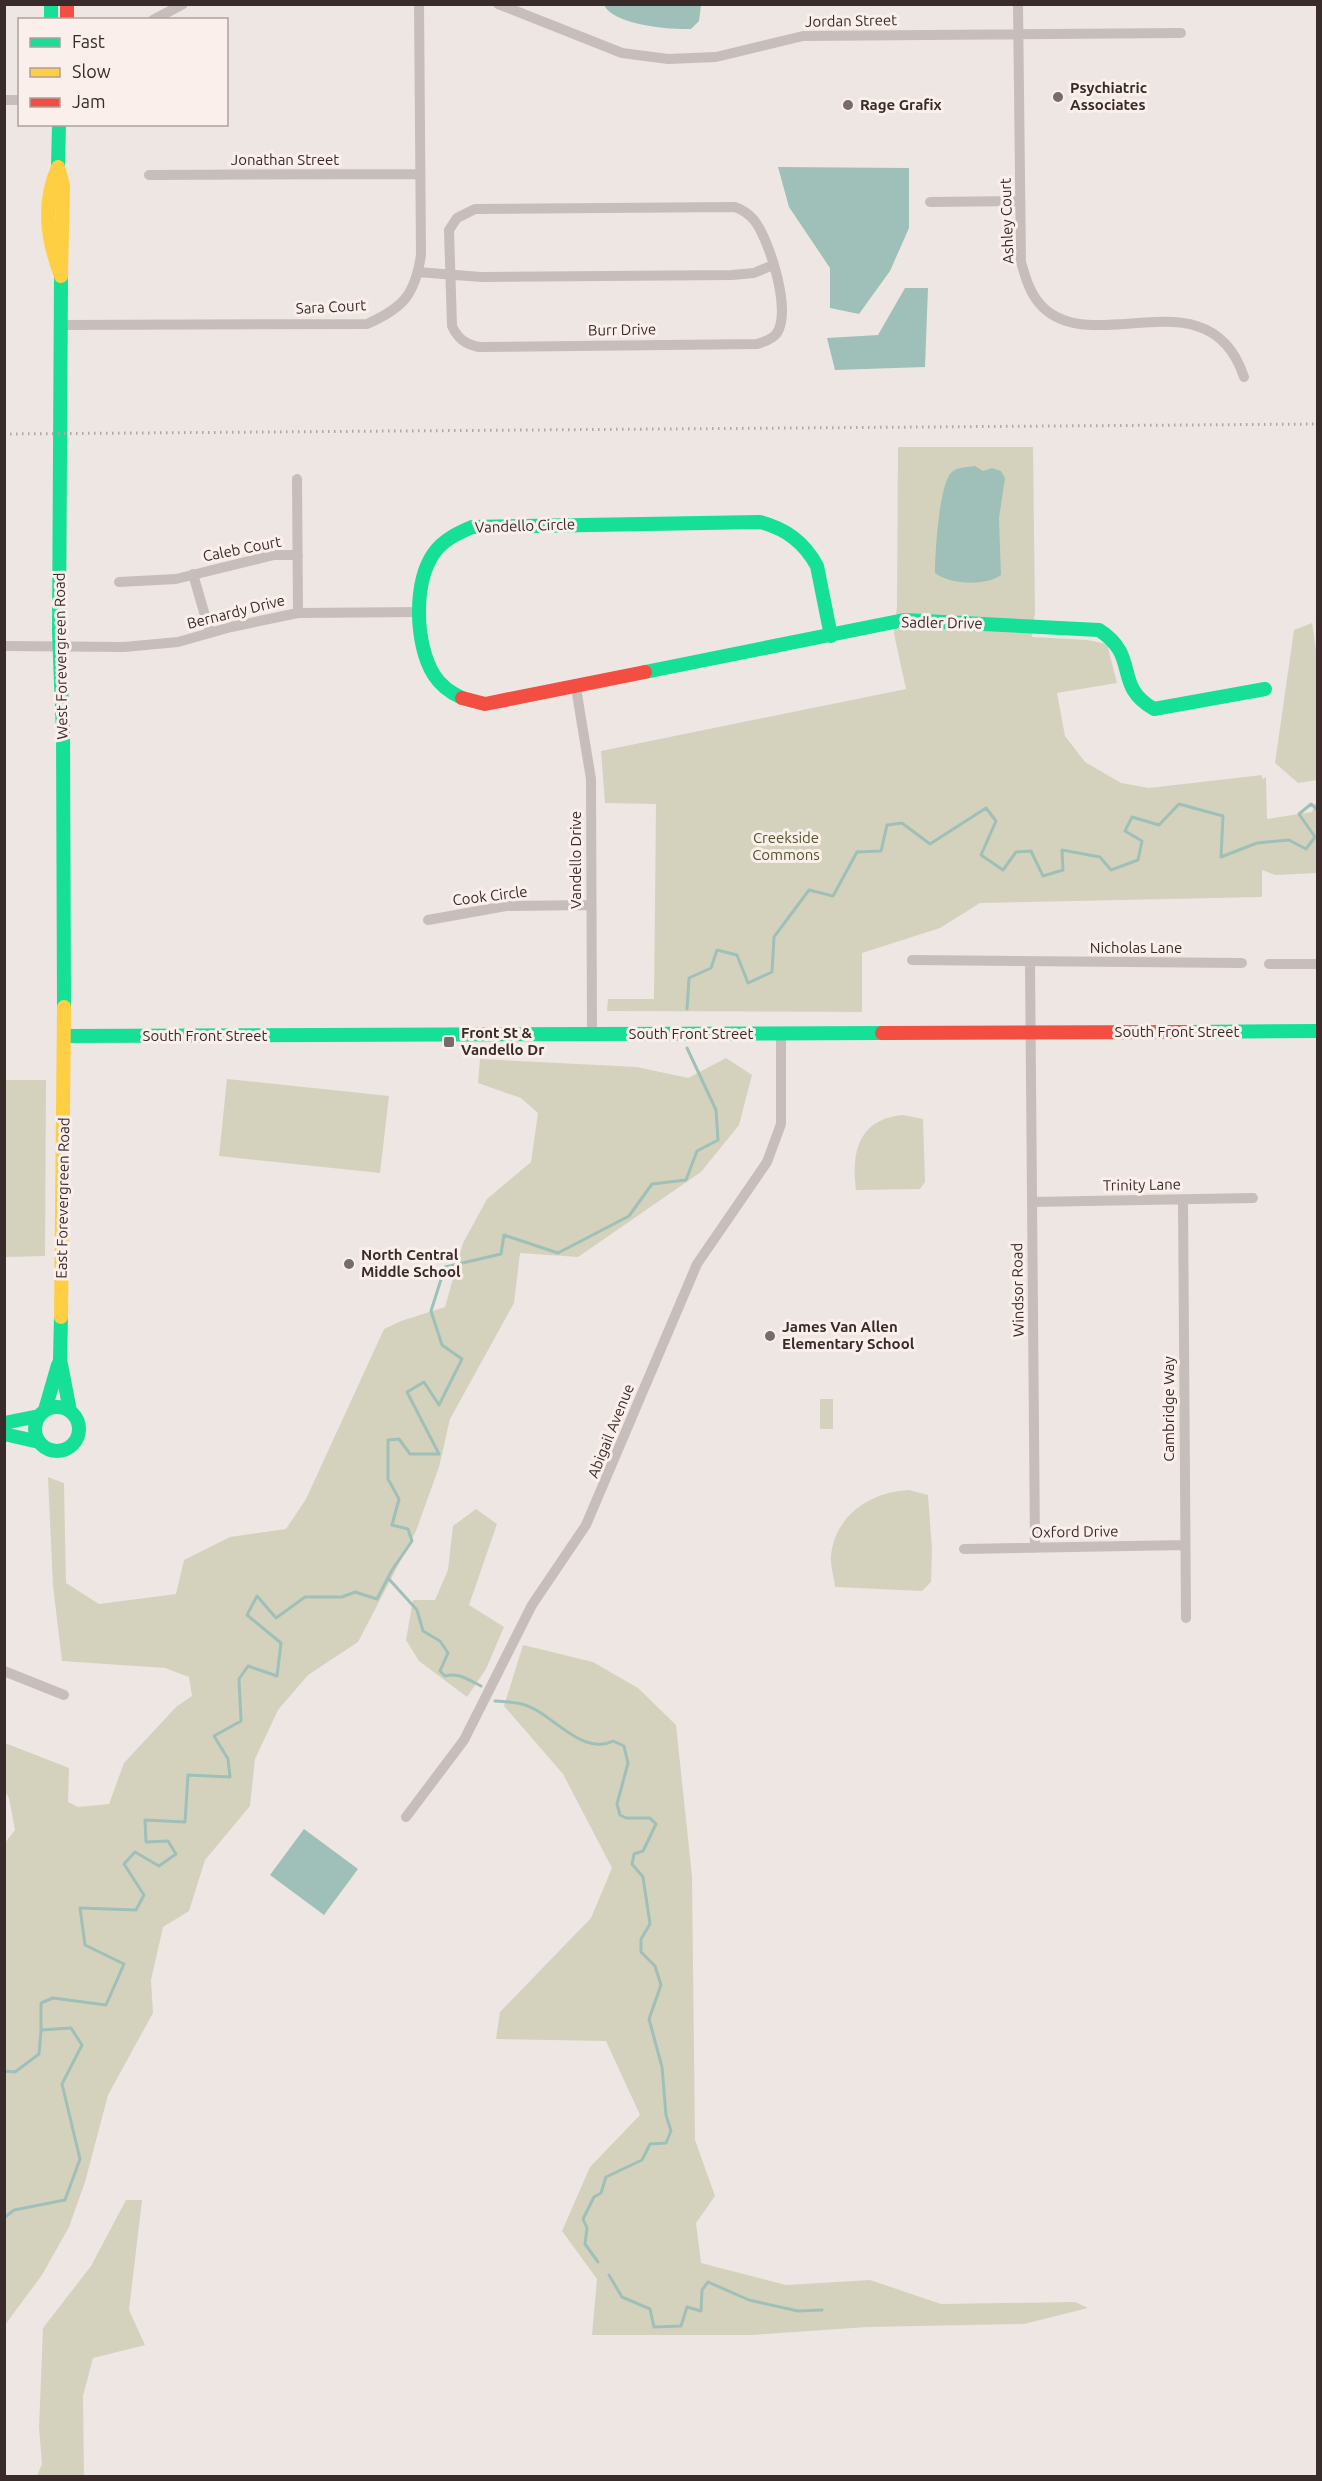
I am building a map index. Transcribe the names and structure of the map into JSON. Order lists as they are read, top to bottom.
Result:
{
  "streets": {
    "street": [
      "Jordan Street",
      "Jonathan Street",
      "Ashley Court",
      "Sara Court",
      "Burr Drive",
      "Vandello Circle",
      "Caleb Court",
      "Bernardy Drive",
      "Sadler Drive",
      "West Forevergreen Road",
      "Vandello Drive",
      "Cook Circle",
      "Nicholas Lane",
      "South Front Street",
      "Trinity Lane",
      "East Forevergreen Road",
      "Windsor Road",
      "Cambridge Way",
      "Abigail Avenue",
      "Oxford Drive"
    ]
  },
  "crossings": [
    ["Jordan Street", "Ashley Court"],
    ["Jonathan Street", "Sara Court"],
    ["Sara Court", "West Forevergreen Road"],
    ["Vandello Circle", "Bernardy Drive"],
    ["Vandello Circle", "Sadler Drive"],
    ["Vandello Circle", "Vandello Drive"],
    ["Caleb Court", "Bernardy Drive"],
    ["Bernardy Drive", "West Forevergreen Road"],
    ["Sadler Drive", "Vandello Drive"],
    ["West Forevergreen Road", "South Front Street"],
    ["West Forevergreen Road", "East Forevergreen Road"],
    ["Vandello Drive", "Cook Circle"],
    ["Vandello Drive", "South Front Street"],
    ["South Front Street", "East Forevergreen Road"],
    ["South Front Street", "Windsor Road"],
    ["South Front Street", "Abigail Avenue"],
    ["Trinity Lane", "Windsor Road"],
    ["Trinity Lane", "Cambridge Way"],
    ["Windsor Road", "Oxford Drive"],
    ["Cambridge Way", "Oxford Drive"]
  ],
  "parks": ["Creekside Commons"],
  "places": {
    "other": [
      "Psychiatric Associates",
      "Rage Grafix",
      "North Central Middle School",
      "James Van Allen Elementary School"
    ],
    "transit": ["Front St & Vandello Dr"]
  },
  "legend": ["Fast", "Slow", "Jam"]
}
